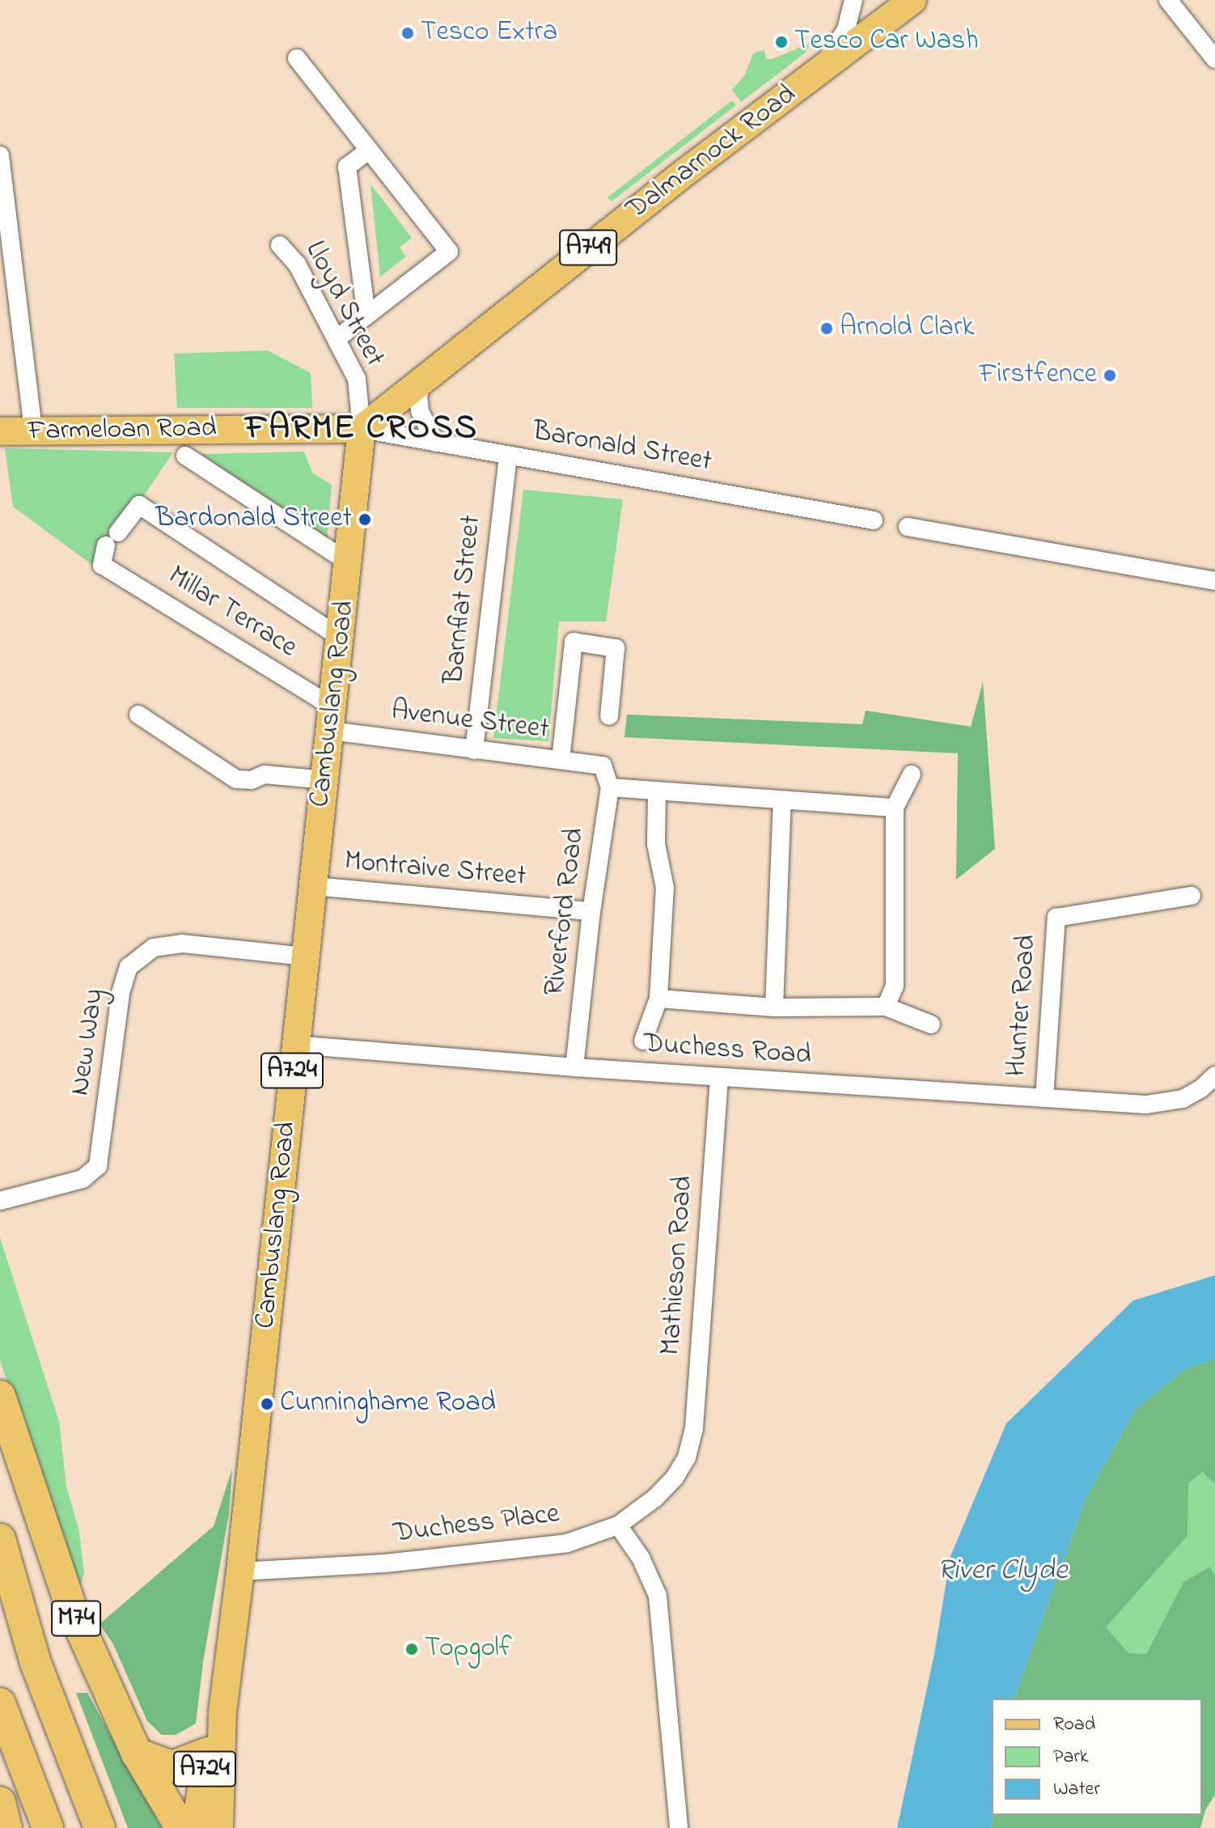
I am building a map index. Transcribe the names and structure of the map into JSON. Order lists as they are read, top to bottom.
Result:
{
  "streets": {
    "highway": ["M74"],
    "main road": [
      "Dalmarnock Road",
      "A749",
      "Farmeloan Road",
      "Cambuslang Road",
      "A724"
    ],
    "street": [
      "Lloyd Street",
      "Baronald Street",
      "Barnflat Street",
      "Millar Terrace",
      "Avenue Street",
      "Montraive Street",
      "Riverford Road",
      "Hunter Road",
      "New Way",
      "Duchess Road",
      "Mathieson Road",
      "Duchess Place"
    ]
  },
  "crossings": [
    ["Dalmarnock Road", "Lloyd Street"],
    ["Dalmarnock Road", "Farmeloan Road"],
    ["Dalmarnock Road", "Baronald Street"],
    ["Dalmarnock Road", "Cambuslang Road"],
    ["Lloyd Street", "Farmeloan Road"],
    ["Lloyd Street", "Baronald Street"],
    ["Lloyd Street", "Cambuslang Road"],
    ["Farmeloan Road", "Baronald Street"],
    ["Farmeloan Road", "Cambuslang Road"],
    ["Baronald Street", "Barnflat Street"],
    ["Baronald Street", "Cambuslang Road"],
    ["Barnflat Street", "Avenue Street"],
    ["Millar Terrace", "Cambuslang Road"],
    ["Millar Terrace", "Avenue Street"],
    ["Cambuslang Road", "Avenue Street"],
    ["Cambuslang Road", "Montraive Street"],
    ["Cambuslang Road", "New Way"],
    ["Cambuslang Road", "Duchess Road"],
    ["Cambuslang Road", "Duchess Place"],
    ["Avenue Street", "Riverford Road"],
    ["Montraive Street", "Riverford Road"],
    ["Riverford Road", "Duchess Road"],
    ["Hunter Road", "Duchess Road"],
    ["Duchess Road", "Mathieson Road"],
    ["Mathieson Road", "Duchess Place"]
  ],
  "districts": ["FARME CROSS"],
  "water": ["River Clyde"],
  "places": [
    "Tesco Extra",
    "Tesco Car Wash",
    "Arnold Clark",
    "Firstfence",
    "Bardonald Street",
    "Cunninghame Road",
    "Topgolf"
  ],
  "legend": ["Road", "Park", "Water"]
}
